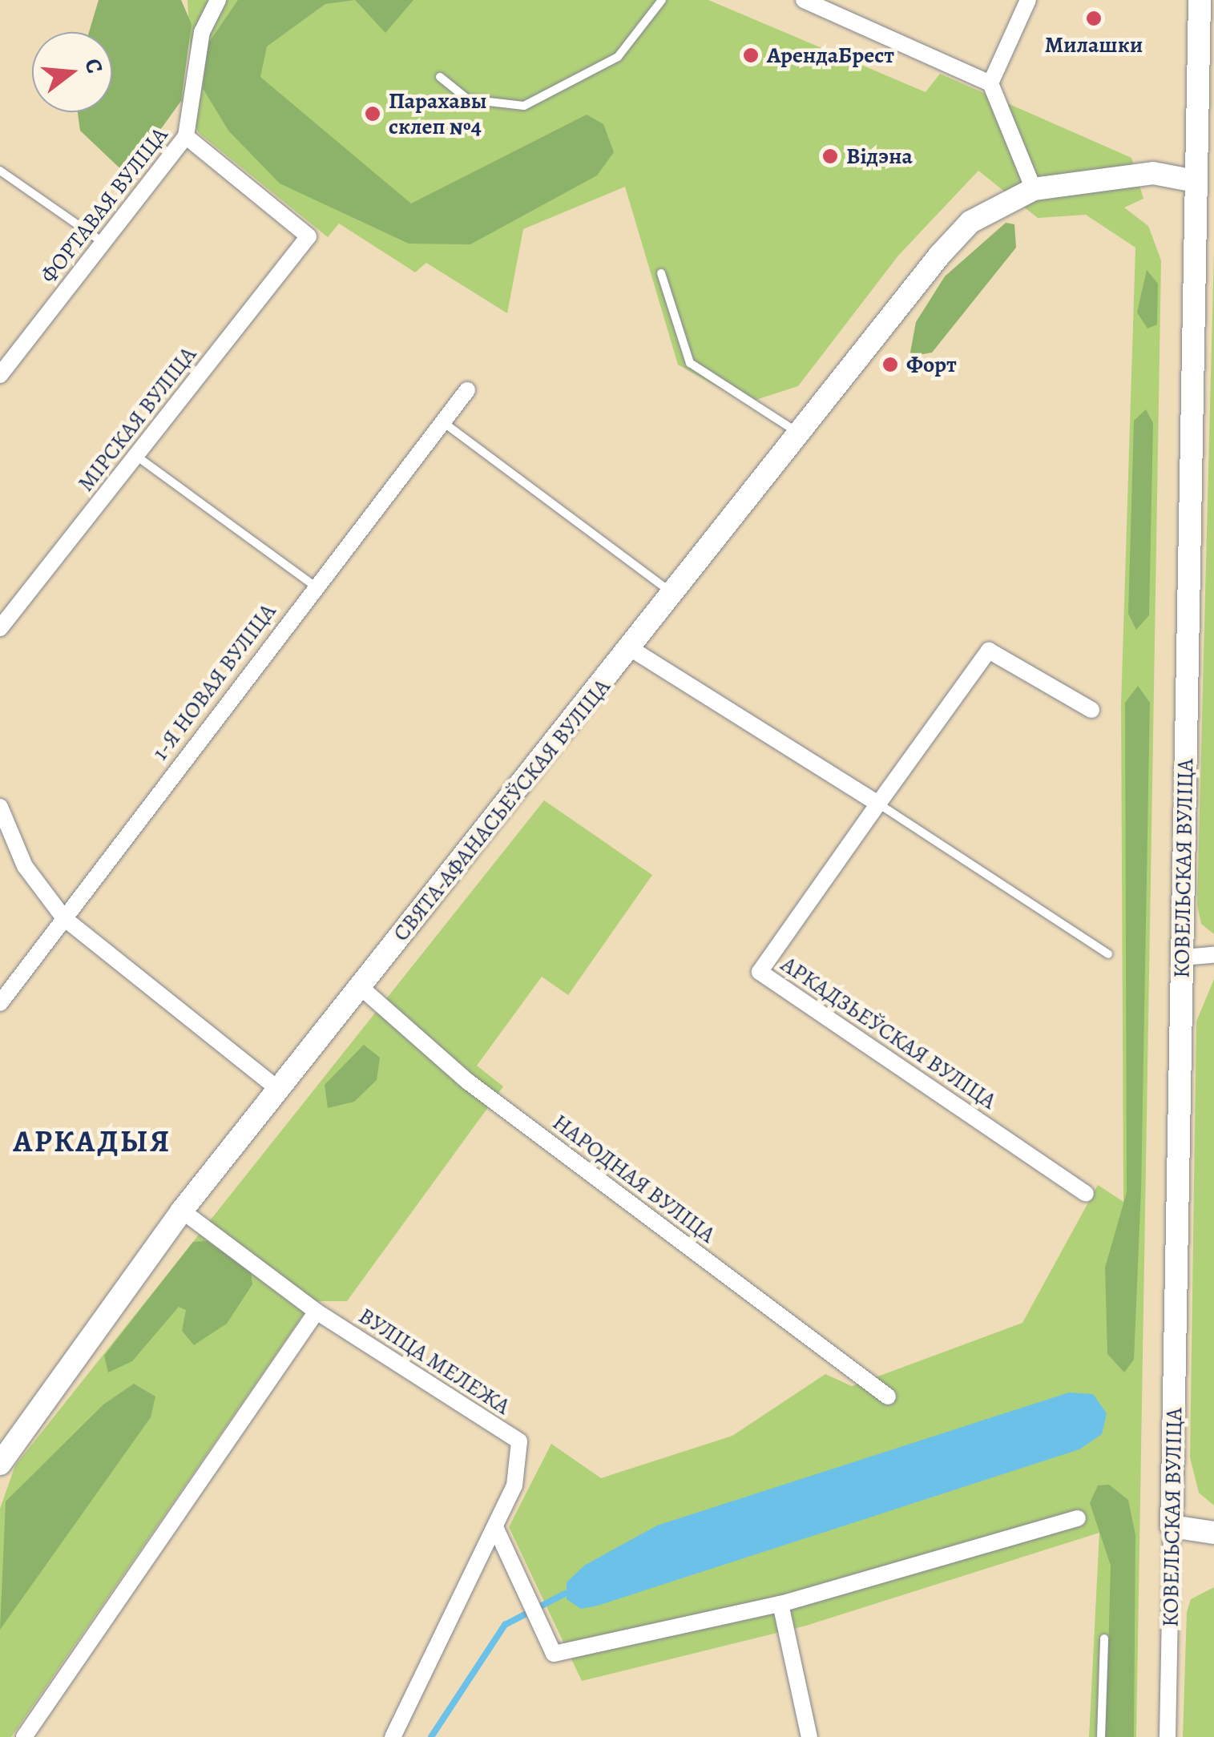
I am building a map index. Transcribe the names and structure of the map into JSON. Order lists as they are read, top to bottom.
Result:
{
  "streets": {
    "street": [
      "ФОРТАВАЯ ВУЛІЦА",
      "МІРСКАЯ ВУЛІЦА",
      "1-Я НОВАЯ ВУЛІЦА",
      "СВЯТА-АФАНАСЬЕЎСКАЯ ВУЛІЦА",
      "КОВЕЛЬСКАЯ ВУЛІЦА",
      "АРКАДЗЬЕЎСКАЯ ВУЛІЦА",
      "НАРОДНАЯ ВУЛІЦА",
      "ВУЛІЦА МЕЛЕЖА"
    ]
  },
  "crossings": [
    ["ФОРТАВАЯ ВУЛІЦА", "МІРСКАЯ ВУЛІЦА"],
    ["СВЯТА-АФАНАСЬЕЎСКАЯ ВУЛІЦА", "НАРОДНАЯ ВУЛІЦА"],
    ["СВЯТА-АФАНАСЬЕЎСКАЯ ВУЛІЦА", "ВУЛІЦА МЕЛЕЖА"]
  ],
  "districts": ["АРКАДЫЯ"],
  "places": [
    "Милашки",
    "АрендаБрест",
    "Парахавы склеп №4",
    "Відэна",
    "Форт"
  ],
  "north": "right"
}
